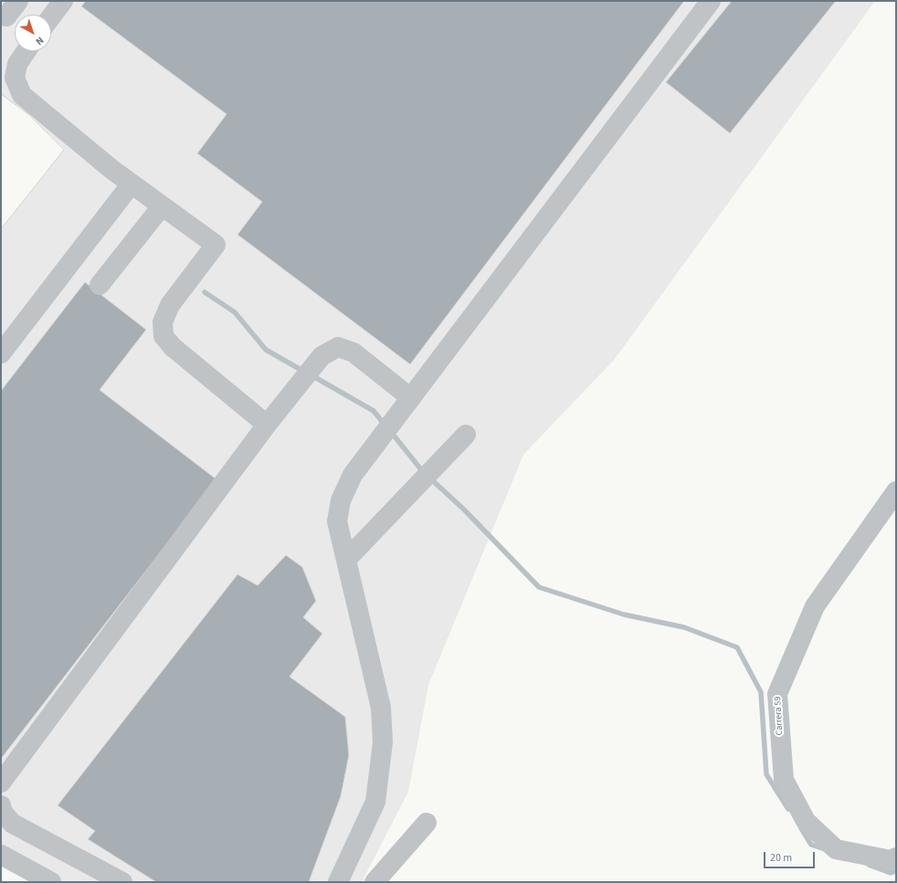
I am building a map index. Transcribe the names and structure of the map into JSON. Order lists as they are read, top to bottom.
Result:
{
  "streets": {
    "street": ["Carrera 59"]
  },
  "scale_bar": "20 m",
  "north": "bottom right"
}
